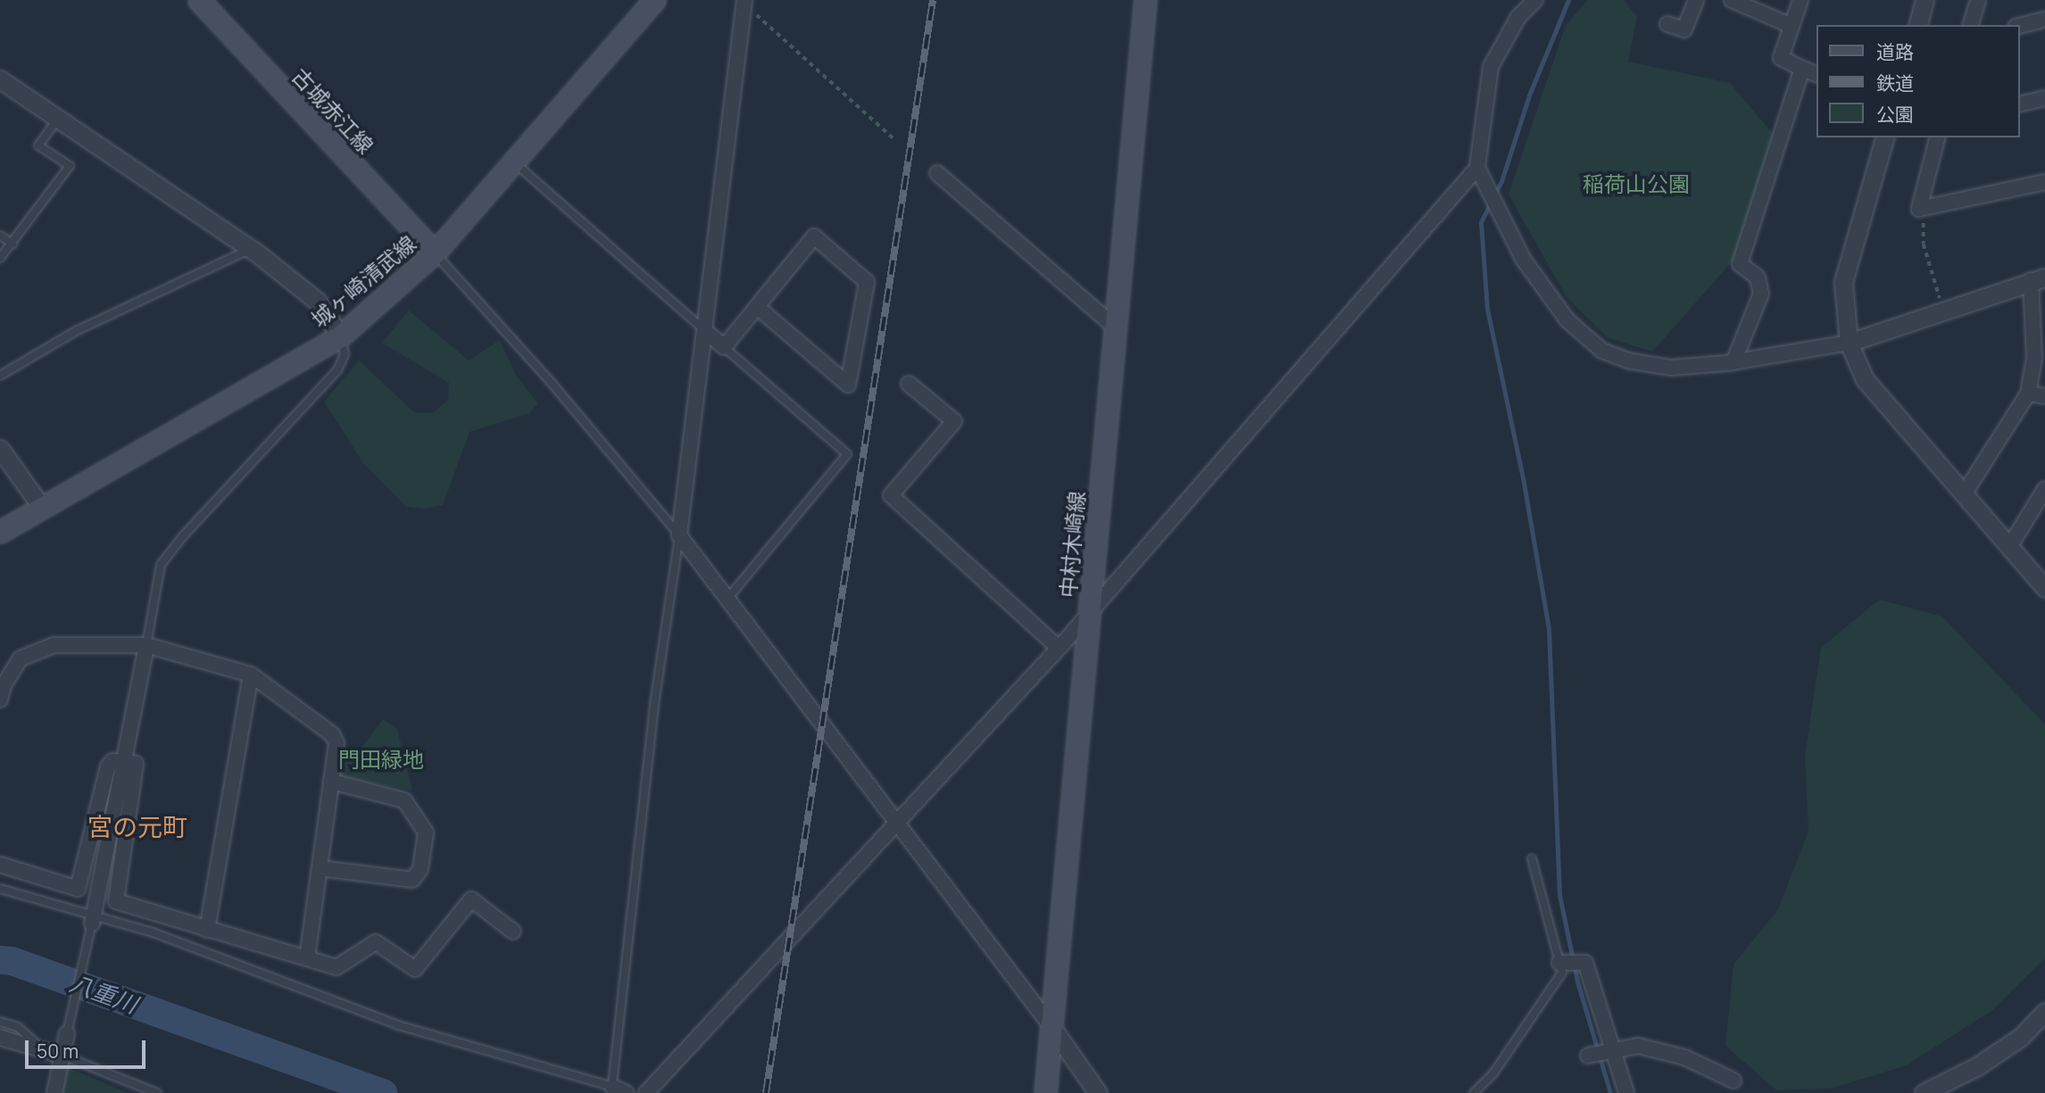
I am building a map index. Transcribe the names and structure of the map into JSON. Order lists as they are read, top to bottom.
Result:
{
  "streets": {
    "main road": ["古城赤江線", "城ヶ崎清武線", "中村木崎線"]
  },
  "crossings": [
    ["古城赤江線", "城ヶ崎清武線"]
  ],
  "districts": ["宮の元町"],
  "water": ["八重川"],
  "parks": ["稲荷山公園", "門田緑地"],
  "legend": ["道路", "鉄道", "公園"],
  "scale_bar": "50 m"
}
